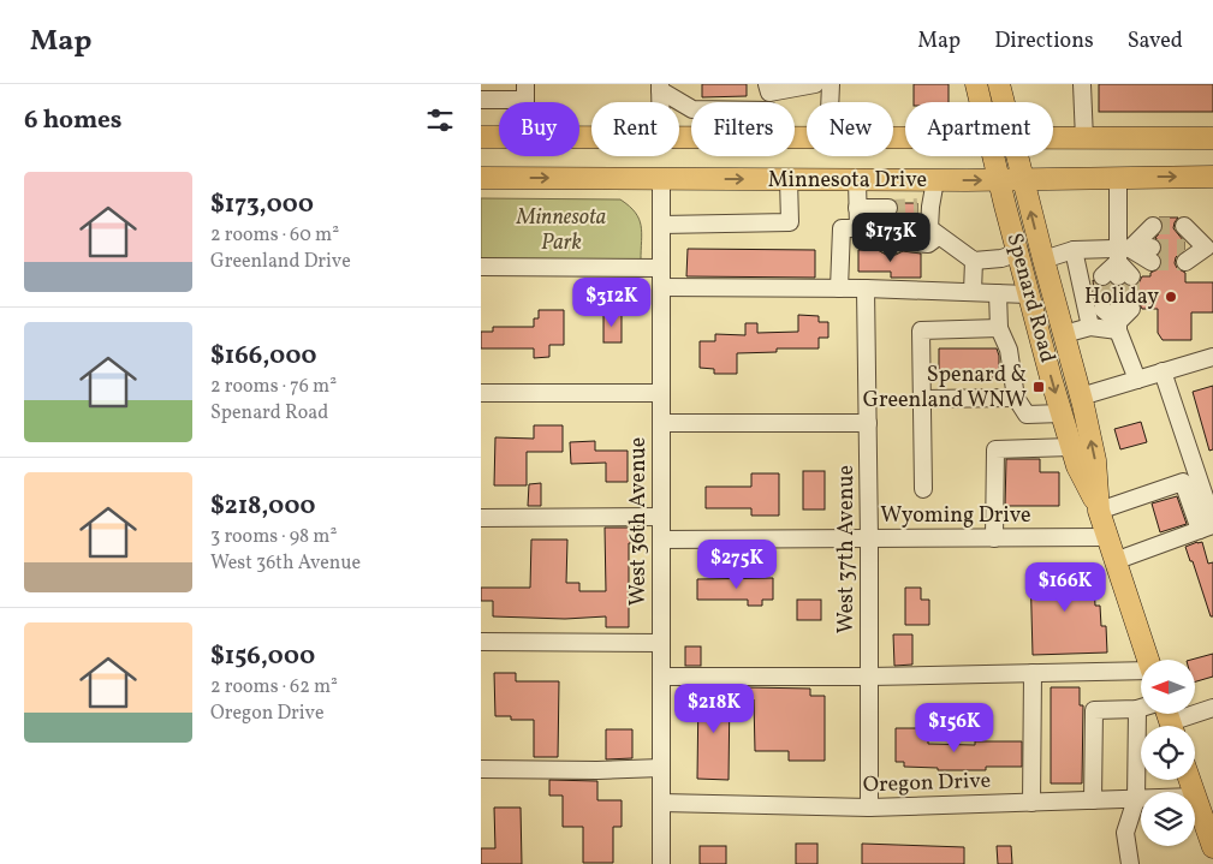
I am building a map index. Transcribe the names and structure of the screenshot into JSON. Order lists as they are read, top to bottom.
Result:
{
  "streets": {
    "main road": ["Minnesota Drive", "Spenard Road"],
    "street": [
      "Wyoming Drive",
      "West 36th Avenue",
      "West 37th Avenue",
      "Oregon Drive"
    ]
  },
  "crossings": [
    ["Minnesota Drive", "Spenard Road"],
    ["Minnesota Drive", "West 36th Avenue"],
    ["Spenard Road", "Wyoming Drive"],
    ["Wyoming Drive", "West 36th Avenue"],
    ["Wyoming Drive", "West 37th Avenue"],
    ["West 36th Avenue", "Oregon Drive"],
    ["West 37th Avenue", "Oregon Drive"]
  ],
  "one_way": ["Minnesota Drive"],
  "parks": ["Minnesota Park"],
  "places": {
    "other": ["Holiday"],
    "transit": ["Spenard & Greenland WNW"]
  },
  "north": "left",
  "page": {
    "header": "Map",
    "nav": ["Map", "Directions", "Saved"],
    "heading": "6 homes",
    "chip": [
      "Buy",
      "Rent",
      "Filters",
      "New",
      "Apartment"
    ],
    "list": [
      {
        "name": "$173,000",
        "note": "2 rooms · 60 m² · Greenland Drive"
      },
      {
        "name": "$166,000",
        "note": "2 rooms · 76 m² · Spenard Road"
      },
      {
        "name": "$218,000",
        "note": "3 rooms · 98 m² · West 36th Avenue"
      },
      {
        "name": "$156,000",
        "note": "2 rooms · 62 m² · Oregon Drive"
      }
    ],
    "price": [
      "$173K",
      "$312K",
      "$275K",
      "$166K",
      "$218K",
      "$156K"
    ]
  }
}
